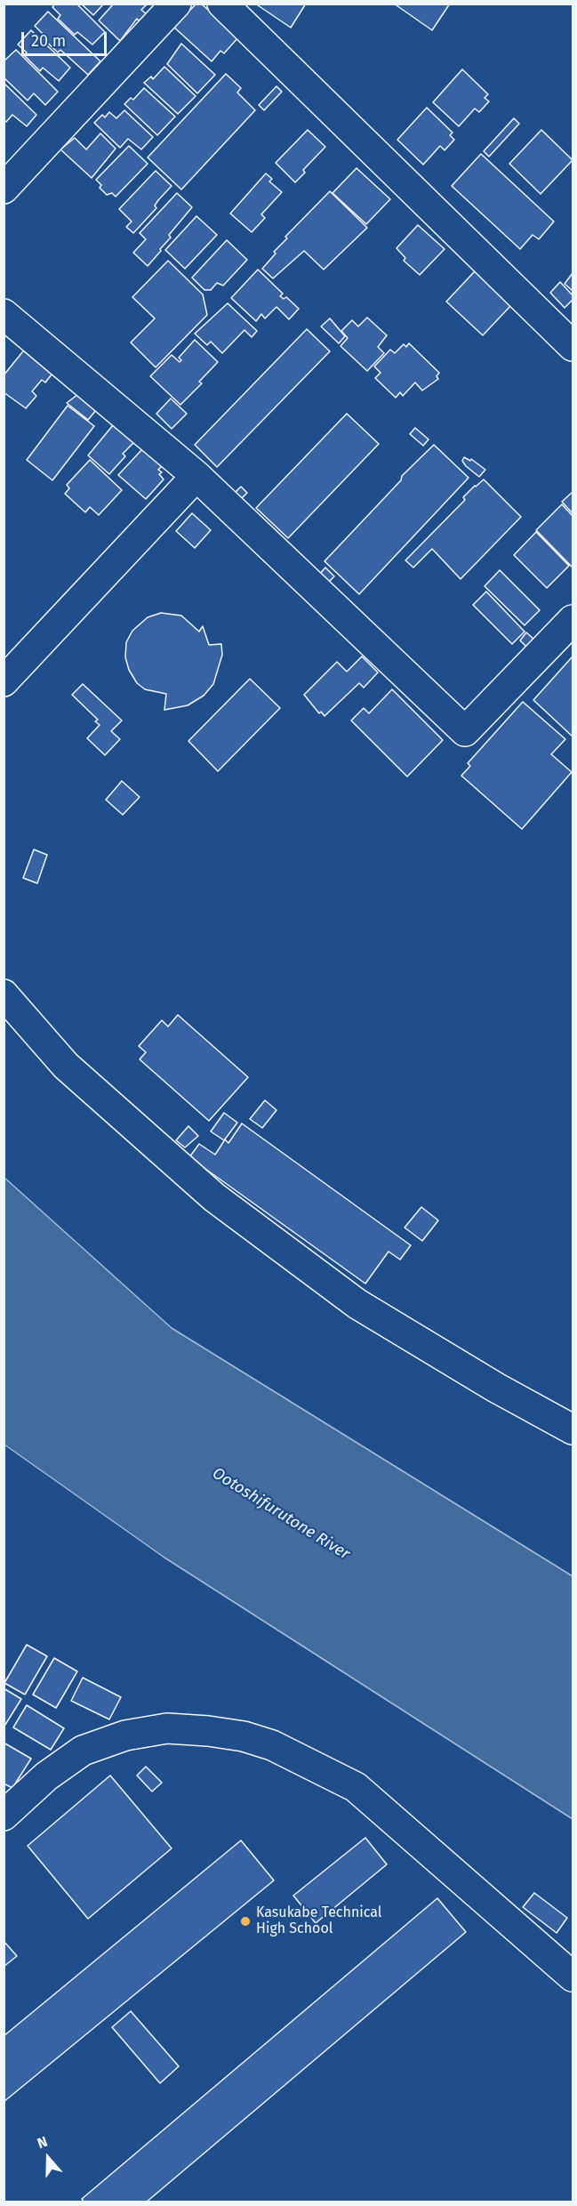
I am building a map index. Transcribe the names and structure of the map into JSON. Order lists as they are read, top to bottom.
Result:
{
  "water": ["Ootoshifurutone River"],
  "places": ["Kasukabe Technical High School"],
  "scale_bar": "20 m",
  "north": "top"
}
